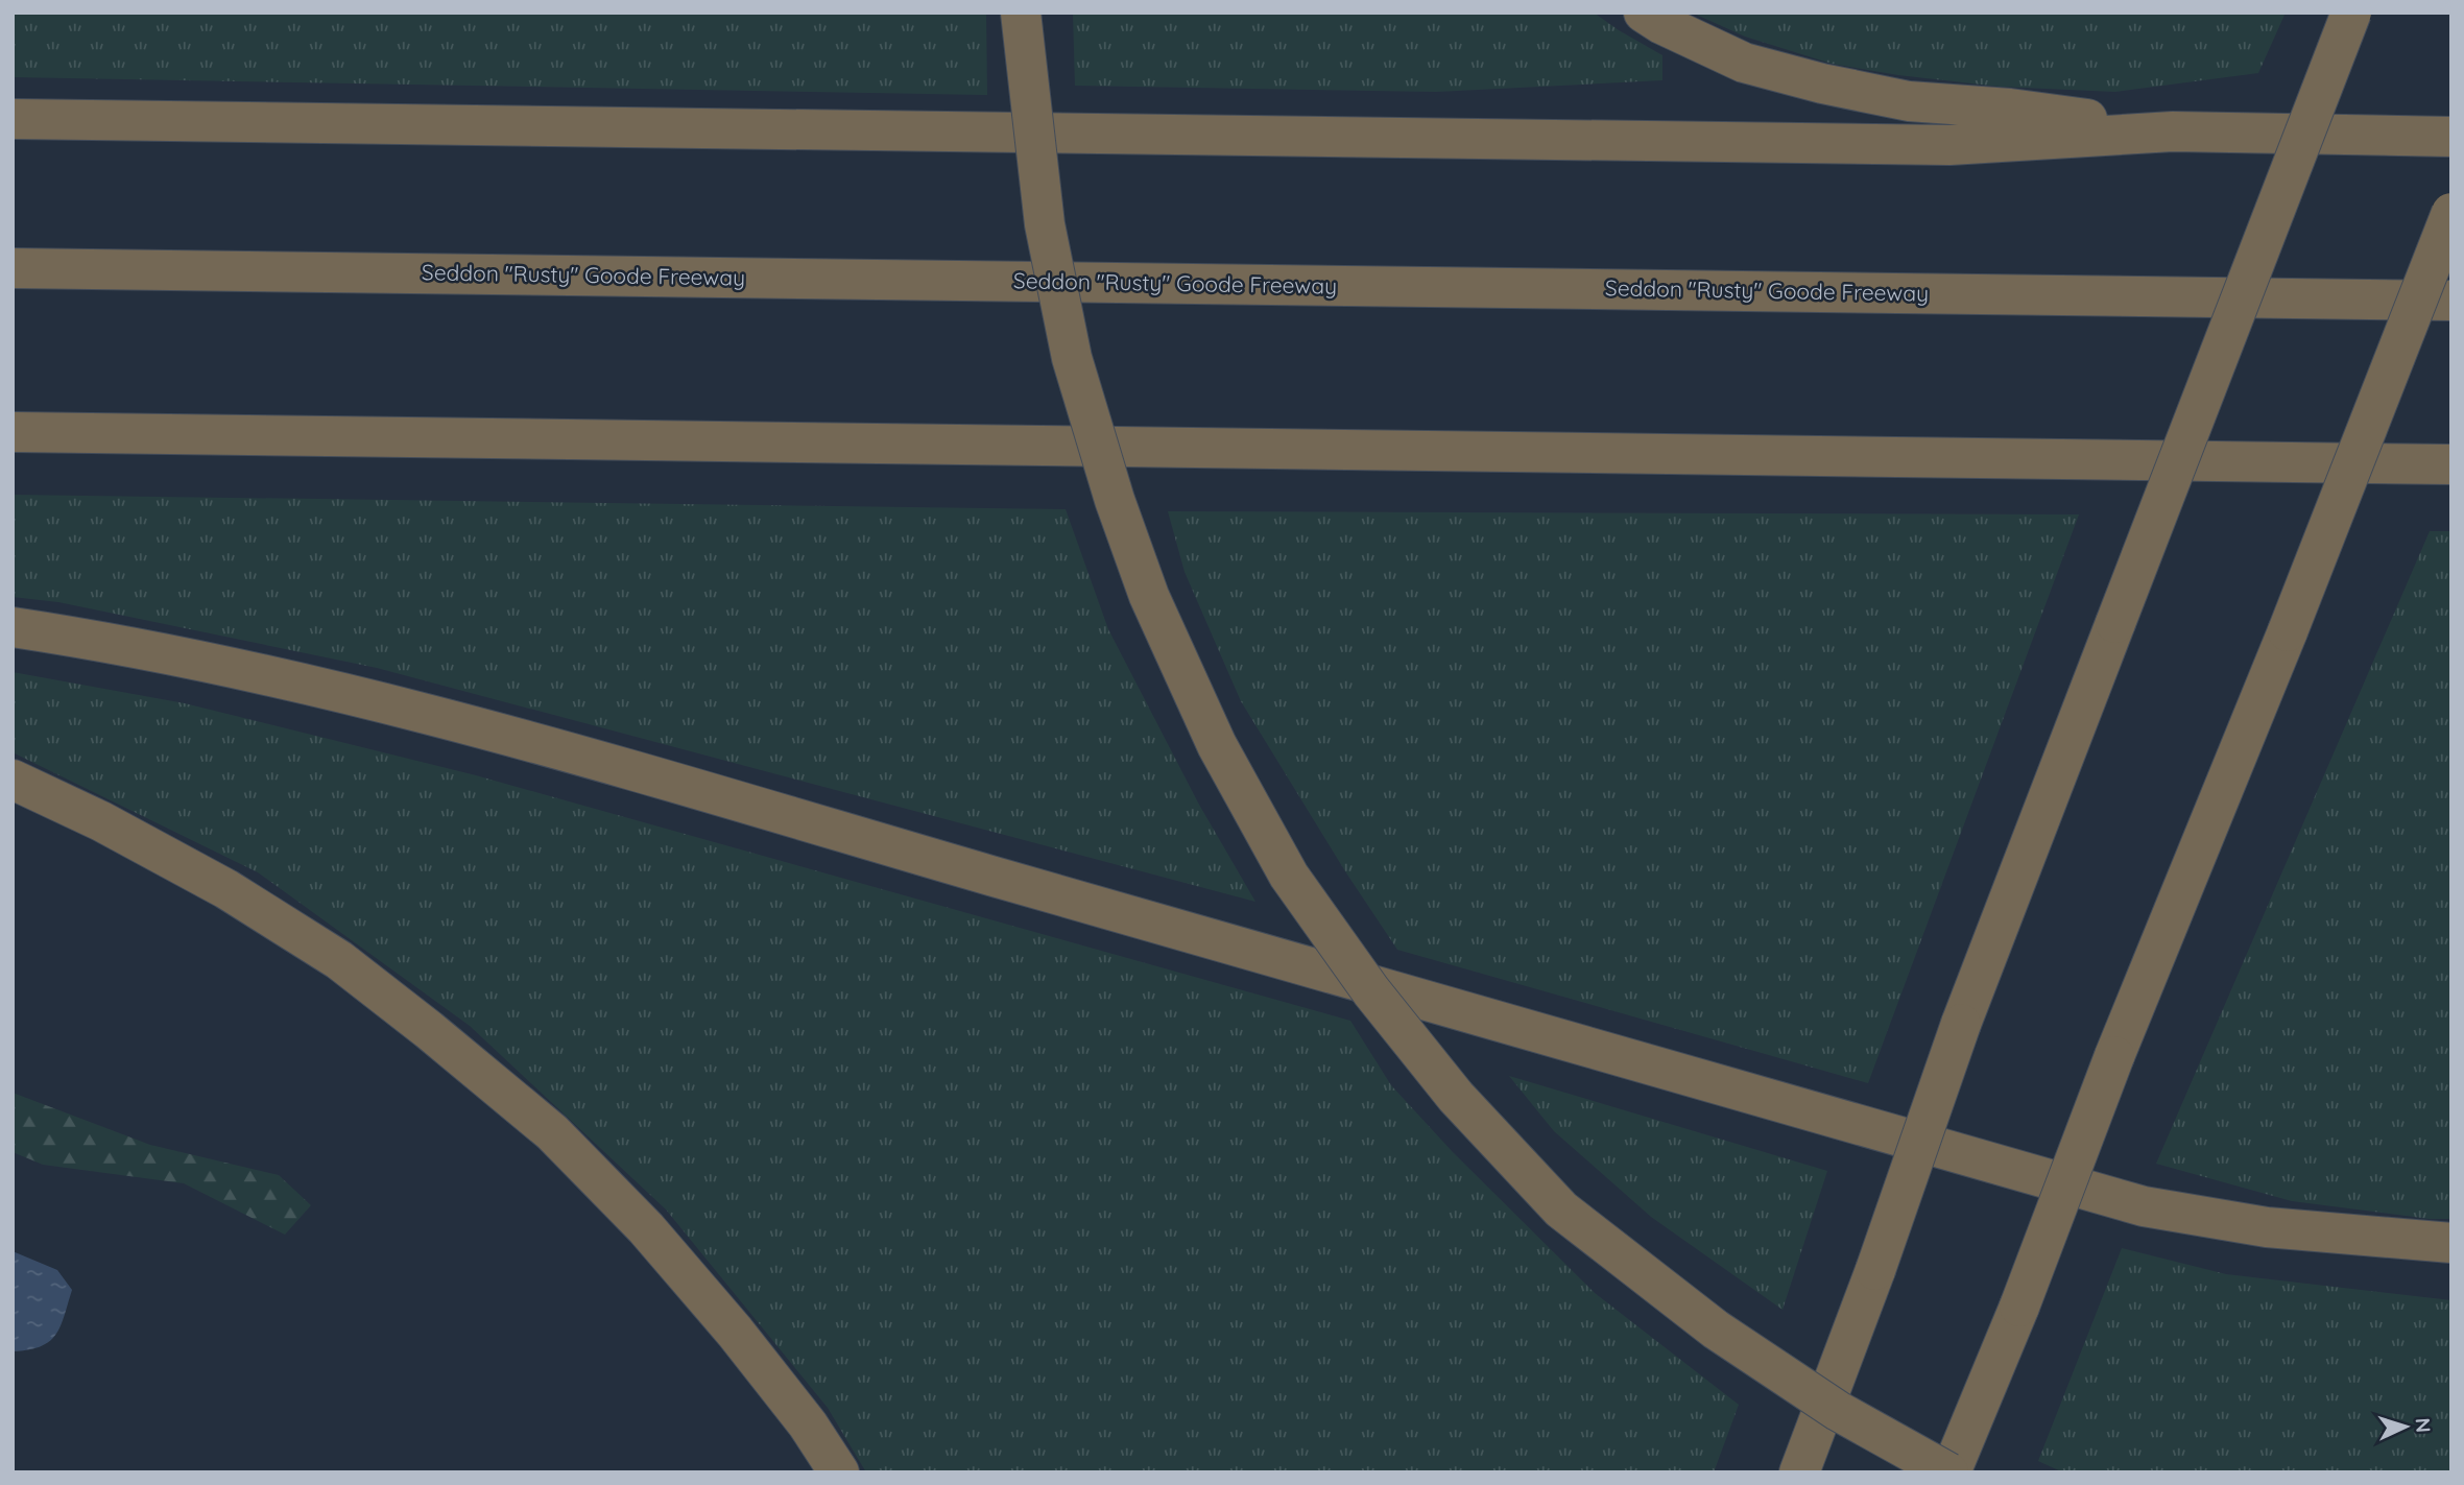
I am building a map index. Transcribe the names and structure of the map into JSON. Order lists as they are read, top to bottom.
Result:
{
  "streets": {
    "highway": ["Seddon \"Rusty\" Goode Freeway"]
  },
  "north": "right"
}
